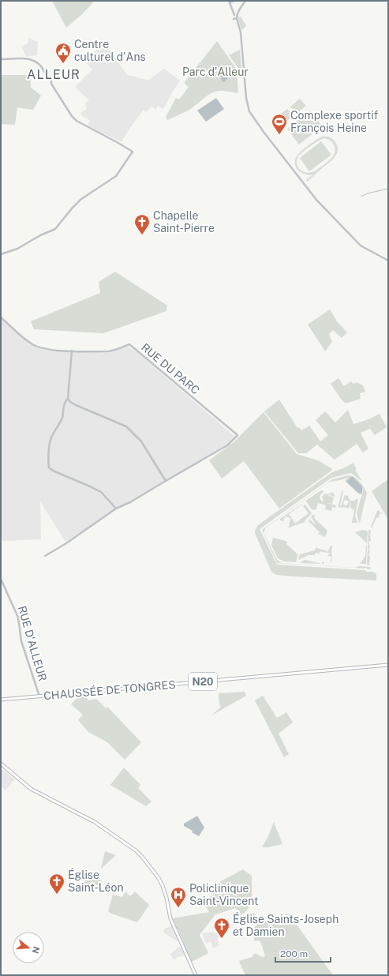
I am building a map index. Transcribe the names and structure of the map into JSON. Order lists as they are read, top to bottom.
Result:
{
  "streets": {
    "main road": ["N20", "CHAUSSÉE DE TONGRES"],
    "street": ["RUE DU PARC", "RUE D'ALLEUR"]
  },
  "crossings": [
    ["RUE D'ALLEUR", "CHAUSSÉE DE TONGRES"]
  ],
  "districts": ["ALLEUR"],
  "parks": ["Parc d'Alleur"],
  "places": {
    "public building": ["Centre culturel d'Ans"],
    "sports": ["Complexe sportif François Heine"],
    "church": ["Chapelle Saint-Pierre", "Église Saint-Léon", "Église Saints-Joseph et Damien"],
    "hospital": ["Policlinique Saint-Vincent"]
  },
  "scale_bar": "200 m",
  "north": "right"
}
